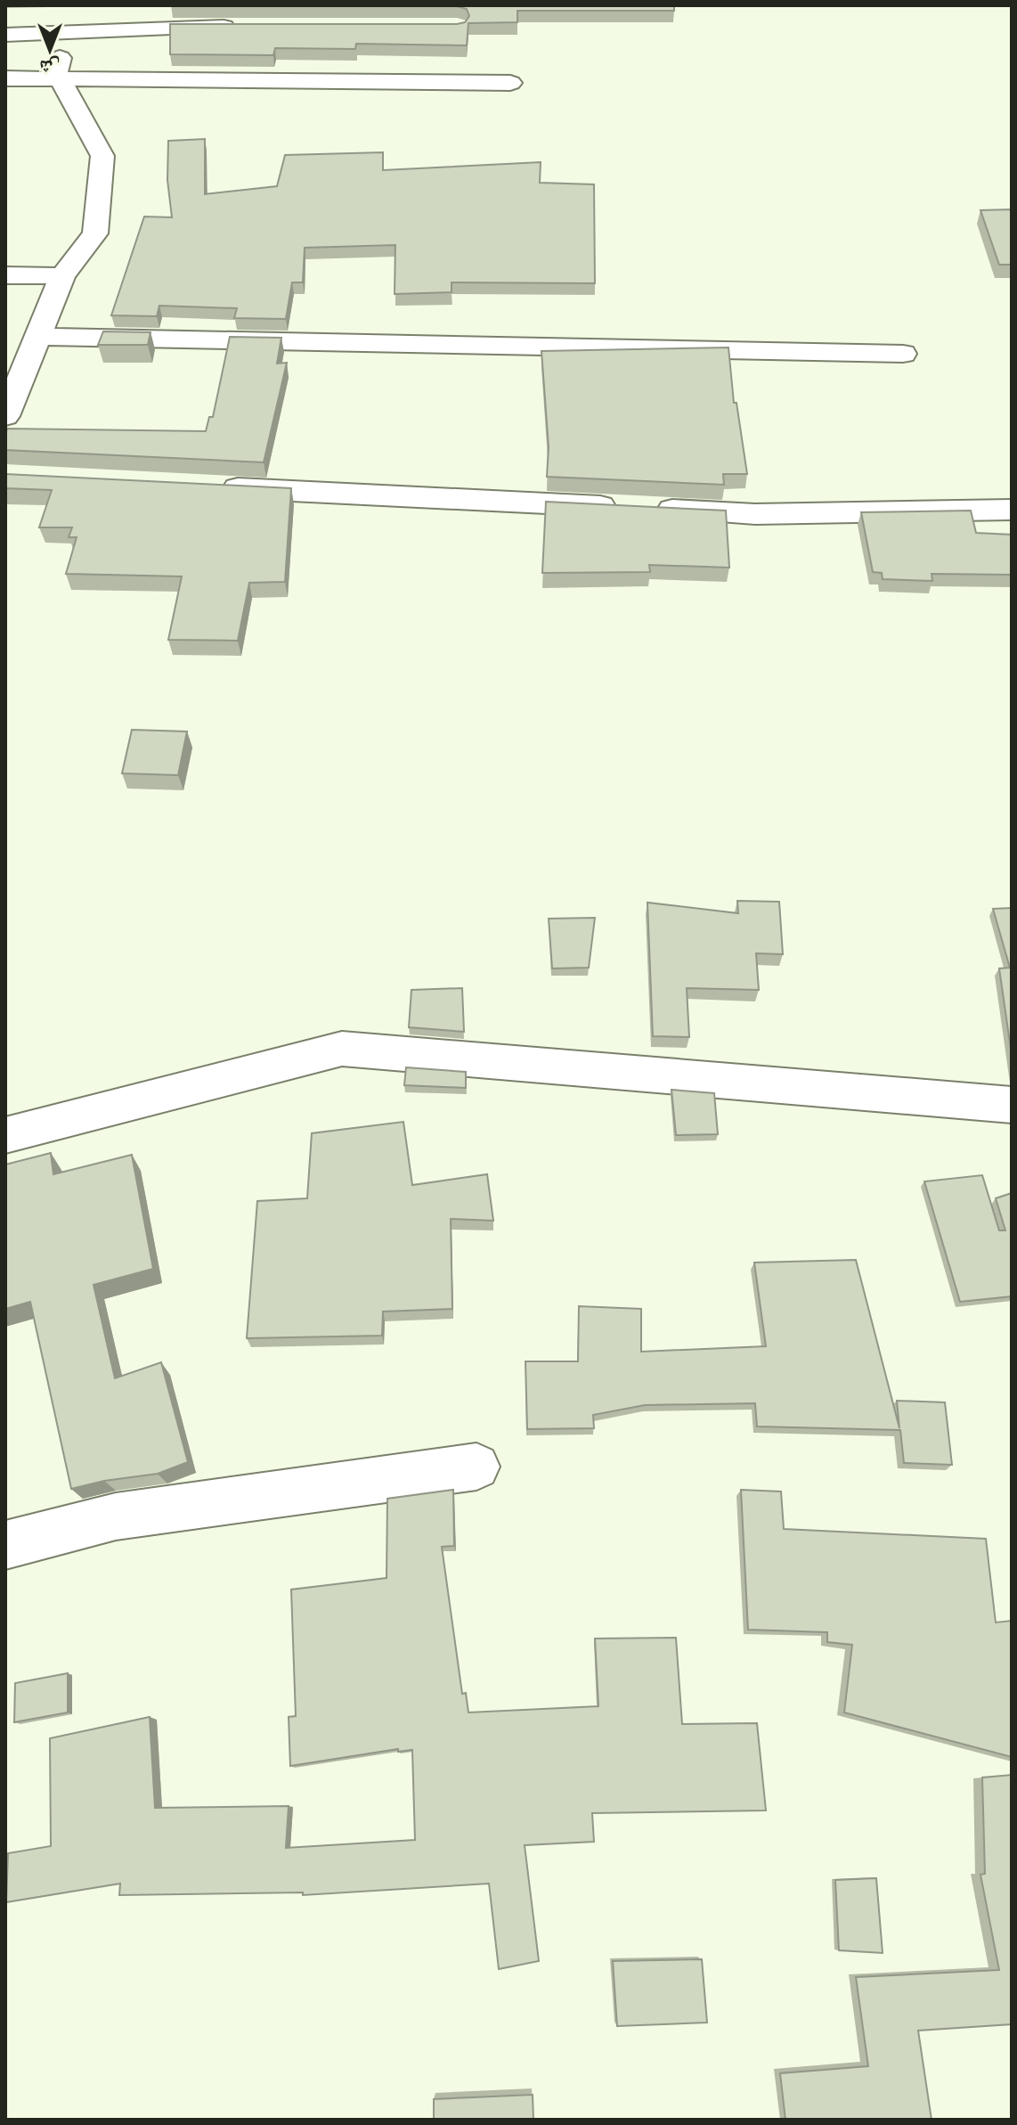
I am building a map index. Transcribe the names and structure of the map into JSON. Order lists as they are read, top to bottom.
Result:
{
  "north": "bottom"
}
